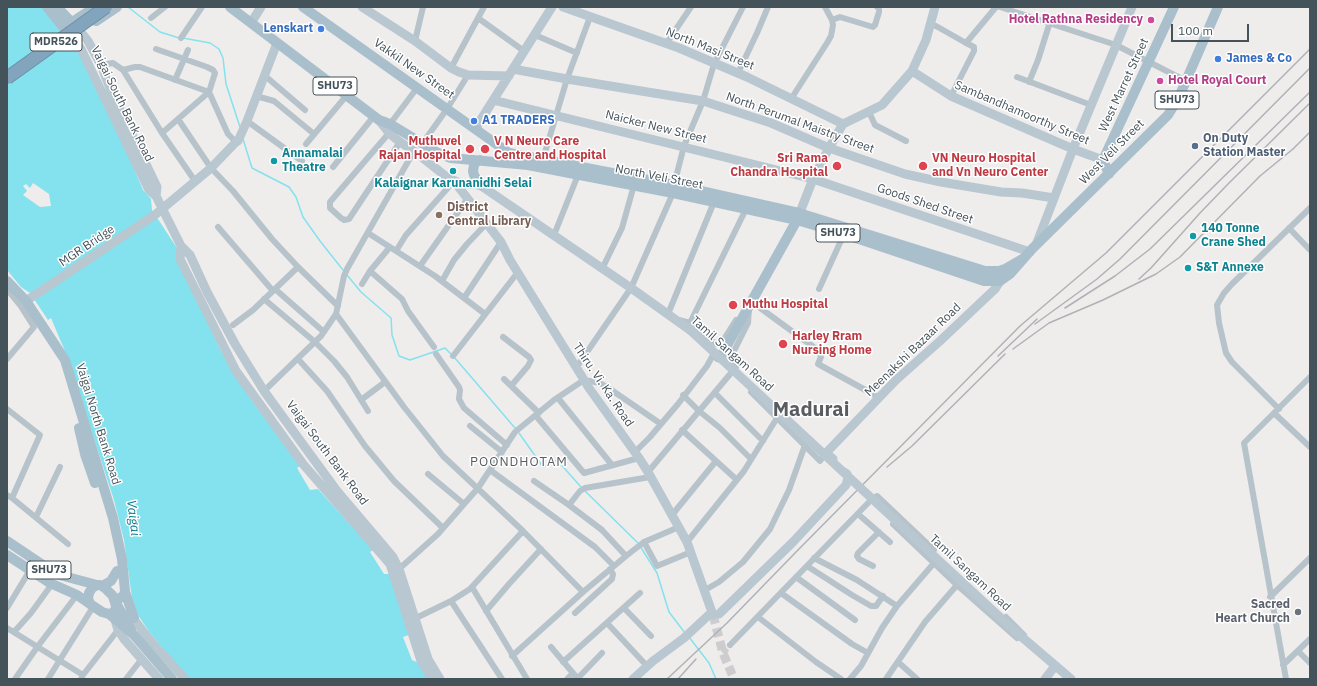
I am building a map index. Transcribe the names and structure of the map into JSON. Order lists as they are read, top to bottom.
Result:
{
  "streets": {
    "highway": ["MDR526"],
    "main road": [
      "Vakkil New Street",
      "West Marret Street",
      "SHU73",
      "Vaigai South Bank Road",
      "West Veli Street",
      "North Veli Street",
      "Vaigai North Bank Road"
    ],
    "street": [
      "North Masi Street",
      "Sambandhamoorthy Street",
      "North Perumal Maistry Street",
      "Naicker New Street",
      "Goods Shed Street",
      "MGR Bridge",
      "Meenakshi Bazaar Road",
      "Tamil Sangam Road",
      "Thiru. Vi. Ka. Road"
    ]
  },
  "crossings": [
    ["Vakkil New Street", "North Veli Street"],
    ["West Marret Street", "Sambandhamoorthy Street"],
    ["SHU73", "Vaigai North Bank Road"],
    ["Vaigai South Bank Road", "MGR Bridge"],
    ["Naicker New Street", "Goods Shed Street"],
    ["West Veli Street", "North Veli Street"],
    ["West Veli Street", "Goods Shed Street"],
    ["West Veli Street", "Meenakshi Bazaar Road"],
    ["North Veli Street", "MGR Bridge"],
    ["North Veli Street", "Meenakshi Bazaar Road"],
    ["North Veli Street", "Thiru. Vi. Ka. Road"],
    ["MGR Bridge", "Vaigai North Bank Road"]
  ],
  "districts": ["Madurai", "POONDHOTAM"],
  "water": ["Vaigai"],
  "places": [
    "Hotel Rathna Residency",
    "Lenskart",
    "James & Co",
    "Hotel Royal Court",
    "A1 TRADERS",
    "On Duty Station Master",
    "Muthuvel Rajan Hospital",
    "V N Neuro Care Centre and Hospital",
    "Annamalai Theatre",
    "Sri Rama Chandra Hospital",
    "VN Neuro Hospital and Vn Neuro Center",
    "Kalaignar Karunanidhi Selai",
    "District Central Library",
    "140 Tonne Crane Shed",
    "S&T Annexe",
    "Muthu Hospital",
    "Harley Rram Nursing Home",
    "Sacred Heart Church"
  ],
  "scale_bar": "100 m"
}
